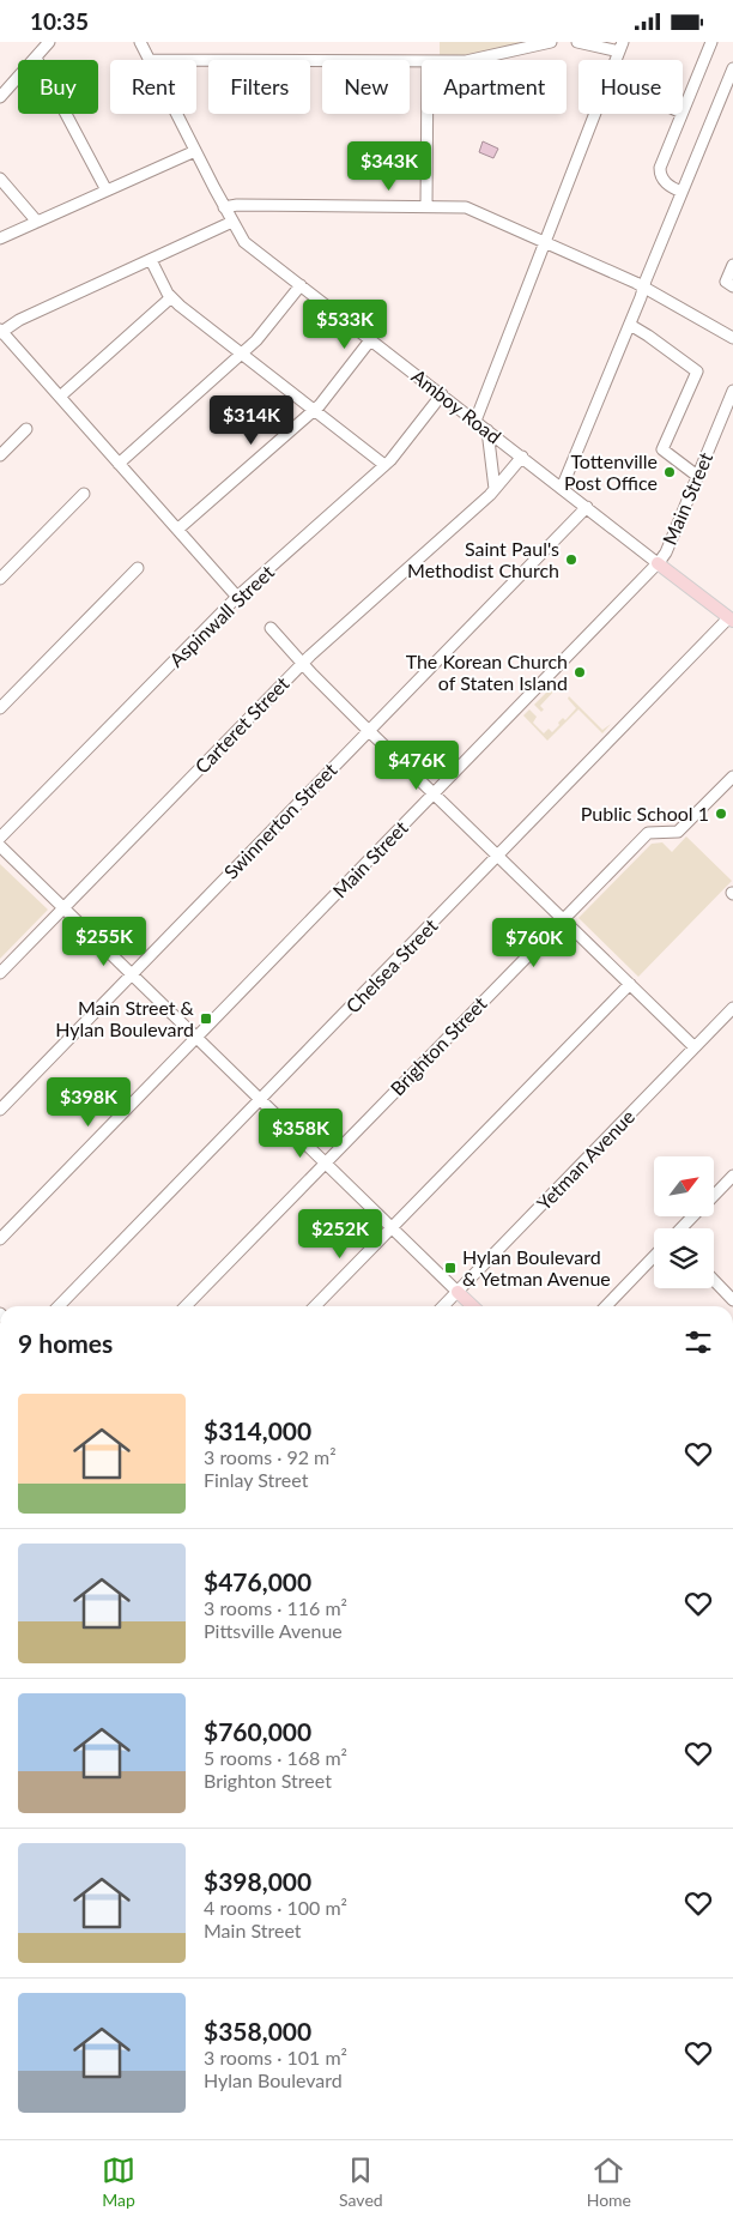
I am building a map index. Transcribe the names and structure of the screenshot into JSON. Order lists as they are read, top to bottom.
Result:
{
  "streets": {
    "main road": ["Amboy Road"],
    "street": [
      "Main Street",
      "Aspinwall Street",
      "Carteret Street",
      "Swinnerton Street",
      "Chelsea Street",
      "Brighton Street",
      "Yetman Avenue"
    ]
  },
  "crossings": [
    ["Amboy Road", "Main Street"],
    ["Amboy Road", "Aspinwall Street"],
    ["Amboy Road", "Carteret Street"],
    ["Amboy Road", "Swinnerton Street"],
    ["Amboy Road", "Chelsea Street"]
  ],
  "places": {
    "other": [
      "Tottenville Post Office",
      "Saint Paul's Methodist Church",
      "The Korean Church of Staten Island",
      "Public School 1"
    ],
    "transit": ["Main Street & Hylan Boulevard", "Hylan Boulevard & Yetman Avenue"]
  },
  "north": "top right",
  "page": {
    "status": "10:35",
    "chip": [
      "Buy",
      "Rent",
      "Filters",
      "New",
      "Apartment",
      "House"
    ],
    "price": [
      "$343K",
      "$533K",
      "$314K",
      "$476K",
      "$255K",
      "$760K",
      "$398K",
      "$358K",
      "$252K"
    ],
    "heading": "9 homes",
    "list": [
      {
        "name": "$314,000",
        "note": "3 rooms · 92 m² · Finlay Street"
      },
      {
        "name": "$476,000",
        "note": "3 rooms · 116 m² · Pittsville Avenue"
      },
      {
        "name": "$760,000",
        "note": "5 rooms · 168 m² · Brighton Street"
      },
      {
        "name": "$398,000",
        "note": "4 rooms · 100 m² · Main Street"
      },
      {
        "name": "$358,000",
        "note": "3 rooms · 101 m² · Hylan Boulevard"
      }
    ],
    "tabs": ["Map", "Saved", "Home"]
  }
}
